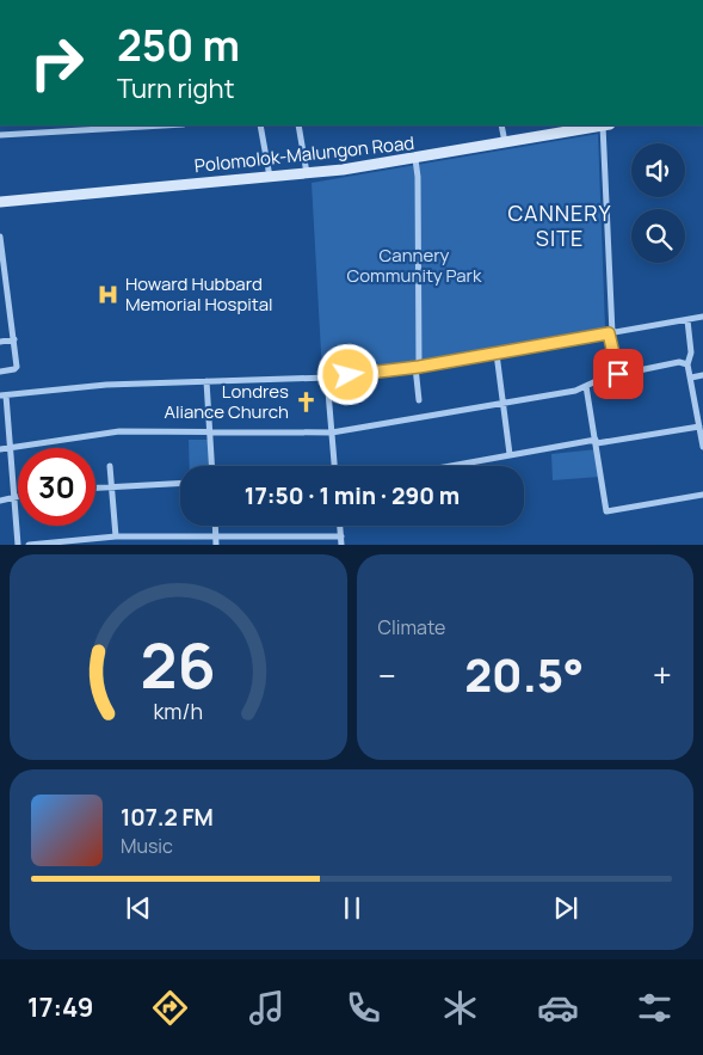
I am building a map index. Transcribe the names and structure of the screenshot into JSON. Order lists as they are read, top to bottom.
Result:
{
  "streets": {
    "main road": ["Polomolok-Malungon Road"]
  },
  "districts": ["CANNERY SITE"],
  "parks": ["Cannery Community Park"],
  "places": {
    "hospital": ["Howard Hubbard Memorial Hospital"],
    "church": ["Londres Aliance Church"]
  },
  "page": {
    "turn": ["250 m", "Turn right"],
    "limit": "30",
    "trip": "17:50 · 1 min · 290 m",
    "tile": "Climate",
    "heat": ["−", "20.5°", "+"],
    "song": ["107.2 FM", "Music"],
    "tabs": "17:49",
    "gauge": ["26", "km/h"]
  }
}
